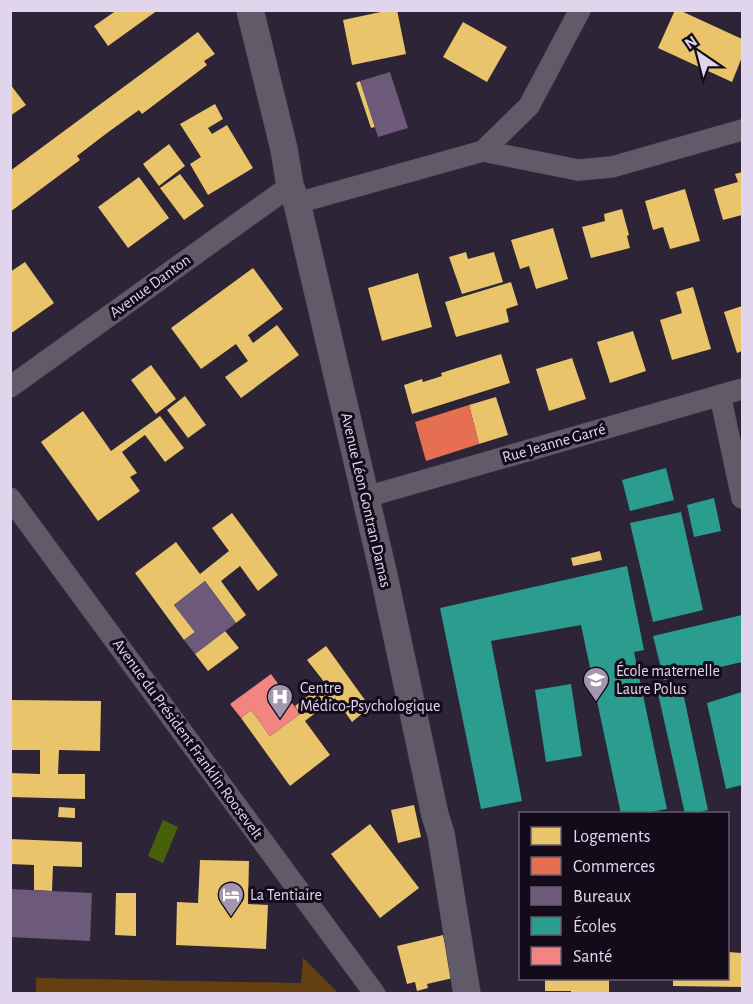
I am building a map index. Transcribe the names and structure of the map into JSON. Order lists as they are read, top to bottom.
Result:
{
  "streets": {
    "street": [
      "Avenue Danton",
      "Rue Jeanne Garré",
      "Avenue Léon Gontran Damas",
      "Avenue du Président Franklin Roosevelt"
    ]
  },
  "crossings": [
    ["Avenue Danton", "Avenue Léon Gontran Damas"],
    ["Rue Jeanne Garré", "Avenue Léon Gontran Damas"]
  ],
  "places": {
    "school or university": ["École maternelle Laure Polus"],
    "hospital": ["Centre Médico-Psychologique"],
    "hotel": ["La Tentiaire"]
  },
  "legend": [
    "Logements",
    "Commerces",
    "Bureaux",
    "Écoles",
    "Santé"
  ],
  "north": "top left"
}
